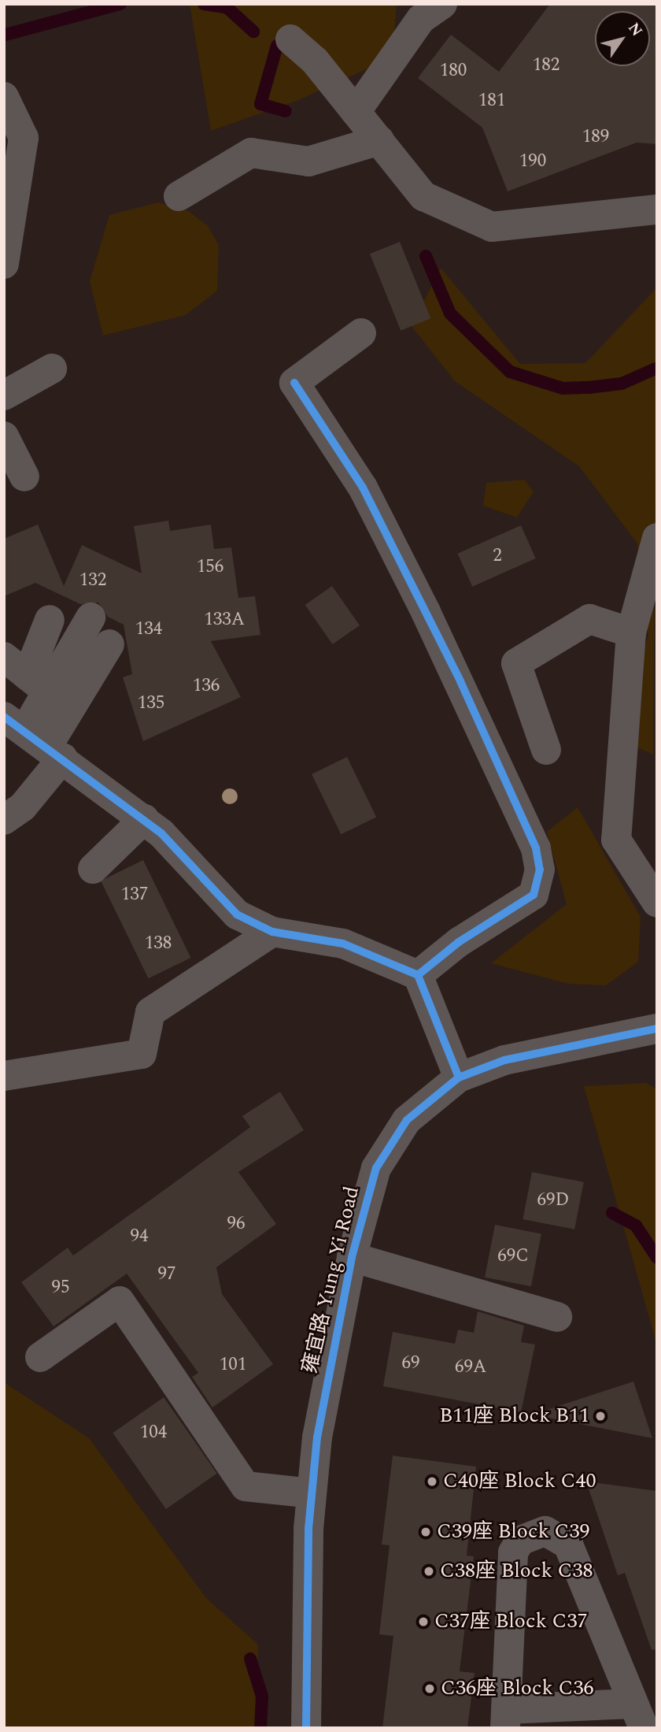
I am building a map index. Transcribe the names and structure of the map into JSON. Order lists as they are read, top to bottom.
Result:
{
  "streets": {
    "street": ["雍宜路 Yung Yi Road"]
  },
  "places": [
    "B11座 Block B11",
    "C40座 Block C40",
    "C39座 Block C39",
    "C38座 Block C38",
    "C37座 Block C37",
    "C36座 Block C36"
  ],
  "house_numbers": [
    "182",
    "180",
    "181",
    "189",
    "190",
    "2",
    "156",
    "132",
    "133A",
    "134",
    "136",
    "135",
    "137",
    "138",
    "69D",
    "96",
    "94",
    "69C",
    "97",
    "95",
    "69",
    "101",
    "69A",
    "104"
  ],
  "north": "top right"
}
